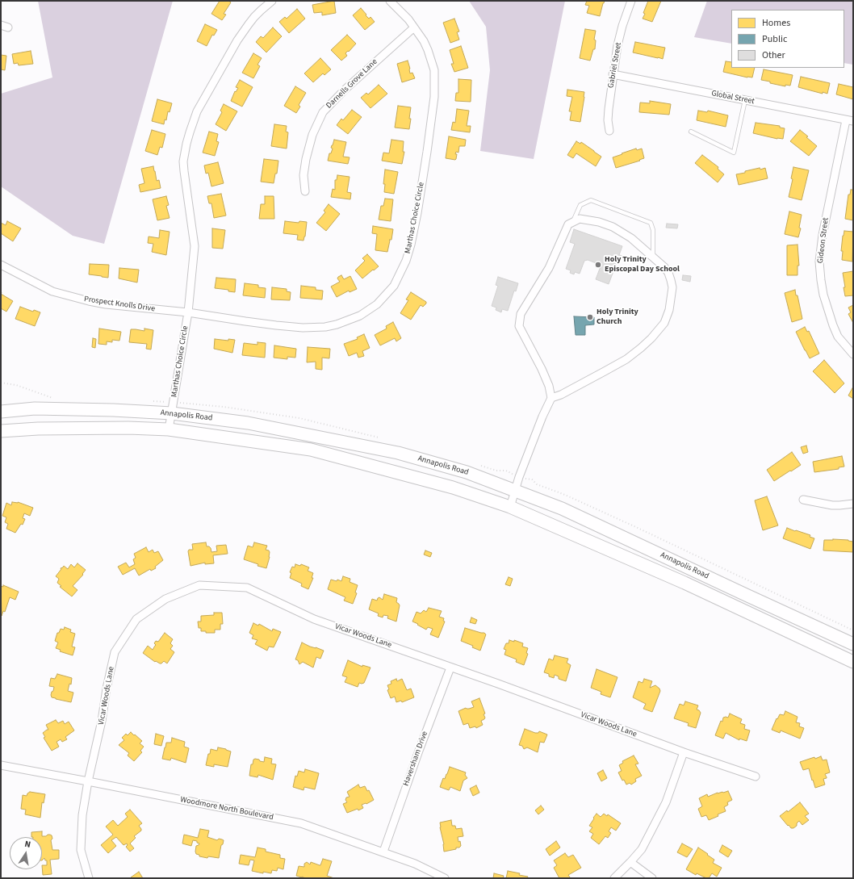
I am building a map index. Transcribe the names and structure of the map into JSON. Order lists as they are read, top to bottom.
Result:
{
  "streets": {
    "main road": ["Annapolis Road"],
    "street": [
      "Gabriel Street",
      "Darnells Grove Lane",
      "Global Street",
      "Marthas Choice Circle",
      "Gideon Street",
      "Prospect Knolls Drive",
      "Vicar Woods Lane",
      "Haversham Drive",
      "Woodmore North Boulevard"
    ]
  },
  "crossings": [
    ["Gabriel Street", "Global Street"],
    ["Darnells Grove Lane", "Marthas Choice Circle"],
    ["Global Street", "Gideon Street"],
    ["Marthas Choice Circle", "Prospect Knolls Drive"],
    ["Marthas Choice Circle", "Annapolis Road"],
    ["Vicar Woods Lane", "Haversham Drive"],
    ["Vicar Woods Lane", "Woodmore North Boulevard"],
    ["Haversham Drive", "Woodmore North Boulevard"]
  ],
  "places": ["Holy Trinity Episcopal Day School", "Holy Trinity Church"],
  "legend": ["Homes", "Public", "Other"],
  "north": "top"
}
